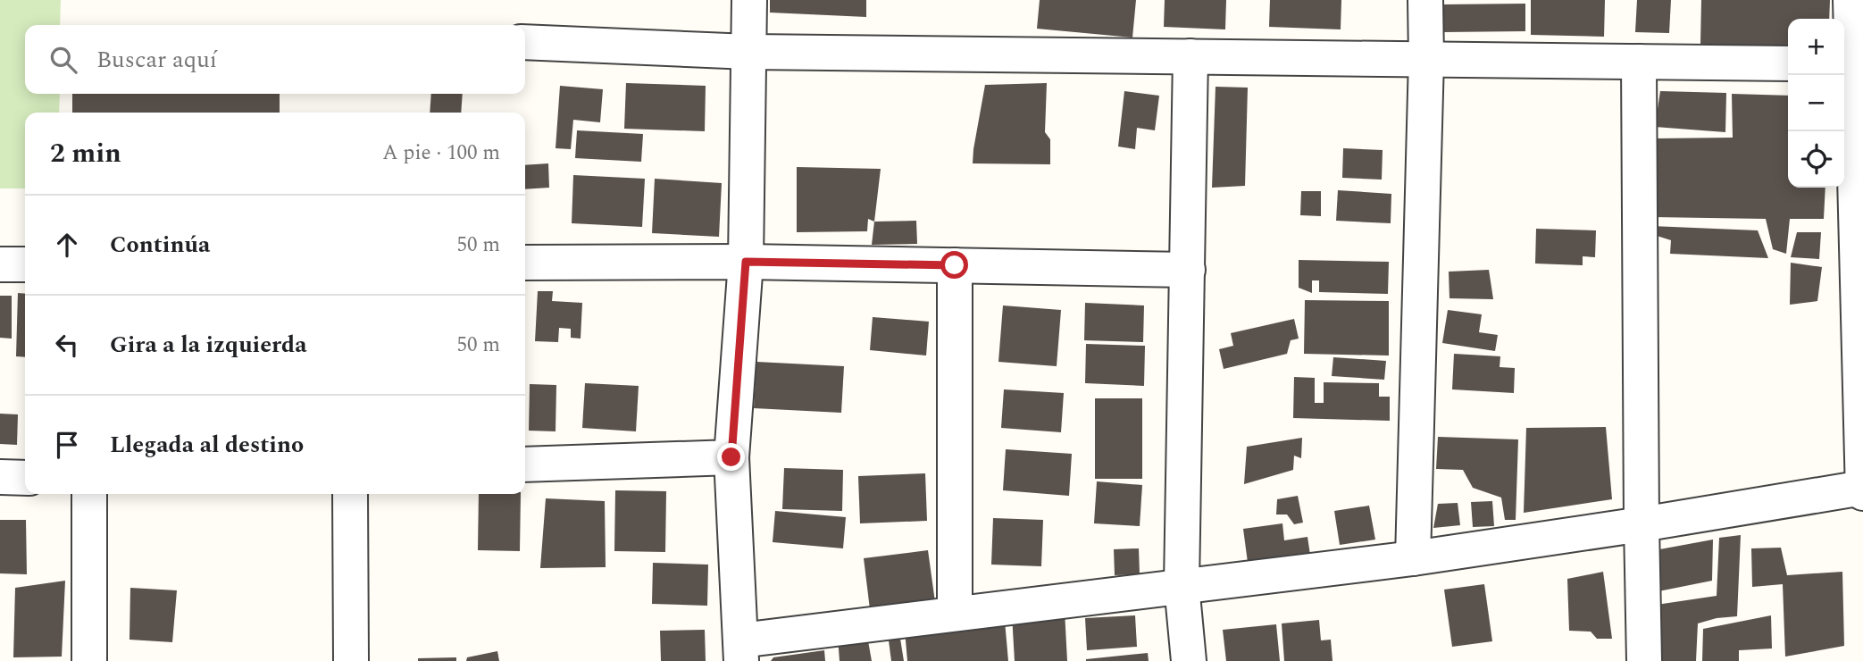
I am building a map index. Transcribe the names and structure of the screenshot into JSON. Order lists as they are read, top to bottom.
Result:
{
  "page": {
    "map_buttons": ["+", "−"],
    "search": "Buscar aquí",
    "heading": ["2 min", "A pie · 100 m"],
    "list": [
      ["Continúa", "50 m"],
      ["Gira a la izquierda", "50 m"],
      "Llegada al destino"
    ]
  }
}
